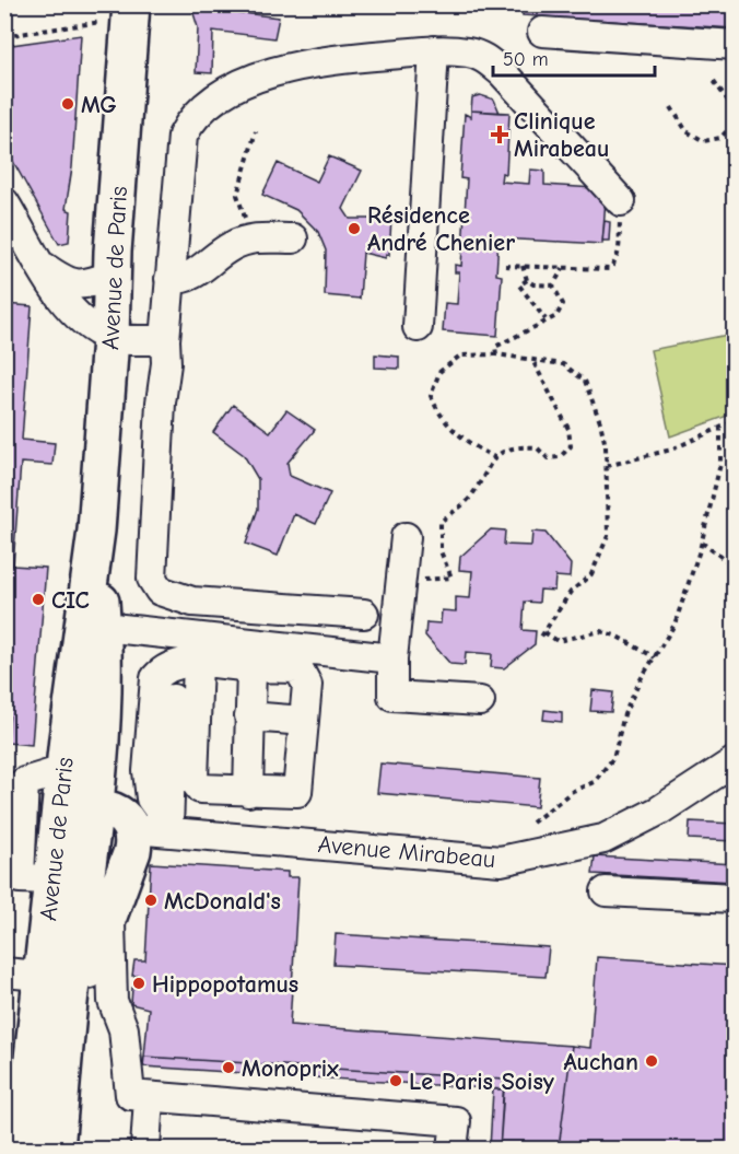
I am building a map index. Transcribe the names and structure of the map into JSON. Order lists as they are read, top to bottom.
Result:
{
  "streets": {
    "main road": ["Avenue de Paris"],
    "street": ["Avenue Mirabeau"]
  },
  "crossings": [
    ["Avenue de Paris", "Avenue Mirabeau"]
  ],
  "places": {
    "other": [
      "MG",
      "Résidence André Chenier",
      "CIC",
      "McDonald's",
      "Hippopotamus",
      "Auchan",
      "Monoprix",
      "Le Paris Soisy"
    ],
    "health": ["Clinique Mirabeau"]
  },
  "scale_bar": "50 m"
}
